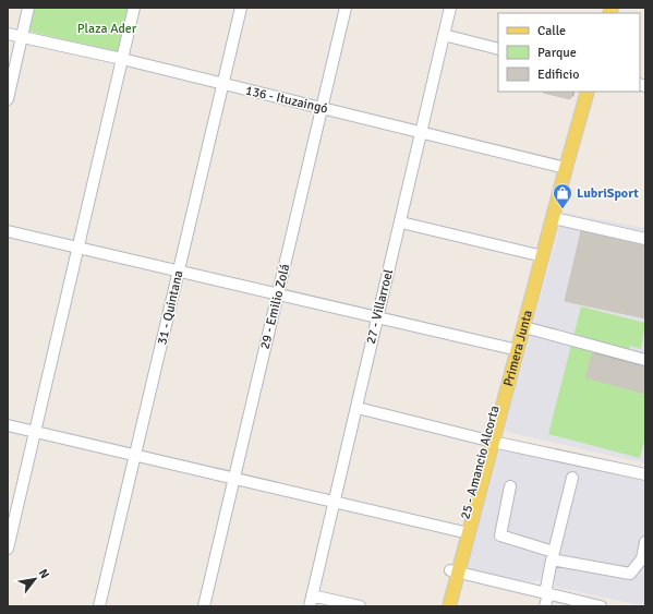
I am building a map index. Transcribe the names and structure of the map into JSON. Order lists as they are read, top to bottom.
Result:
{
  "streets": {
    "main road": ["Primera Junta"],
    "street": [
      "136 - Ituzaingó",
      "29 - Emilio Zolá",
      "27 - Villarroel",
      "31 - Quintana"
    ]
  },
  "crossings": [
    ["136 - Ituzaingó", "29 - Emilio Zolá"],
    ["136 - Ituzaingó", "27 - Villarroel"],
    ["136 - Ituzaingó", "31 - Quintana"],
    ["136 - Ituzaingó", "Primera Junta"]
  ],
  "parks": ["Plaza Ader"],
  "places": {
    "shop": ["LubriSport"]
  },
  "legend": ["Calle", "Parque", "Edificio"],
  "north": "top right"
}
